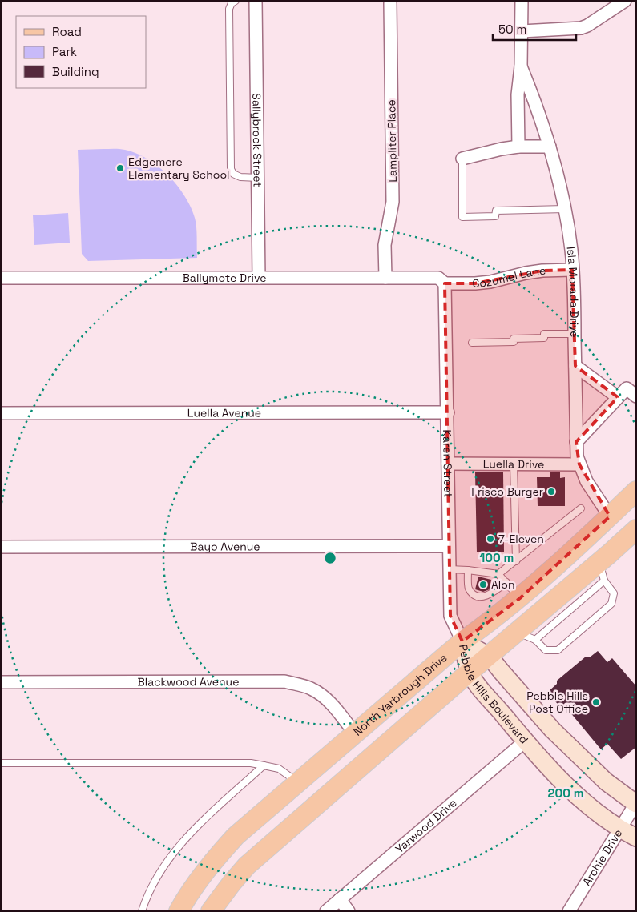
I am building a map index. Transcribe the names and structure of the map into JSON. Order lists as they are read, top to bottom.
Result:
{
  "streets": {
    "main road": ["North Yarbrough Drive", "Pebble Hills Boulevard"],
    "street": [
      "Sallybrook Street",
      "Lampliter Place",
      "Cozumel Lane",
      "Ballymote Drive",
      "Isla Morada Drive",
      "Luella Avenue",
      "Karen Street",
      "Luella Drive",
      "Bayo Avenue",
      "Blackwood Avenue",
      "Yarwood Drive",
      "Archie Drive"
    ]
  },
  "crossings": [
    ["Sallybrook Street", "Ballymote Drive"],
    ["Lampliter Place", "Ballymote Drive"],
    ["Cozumel Lane", "Ballymote Drive"],
    ["Cozumel Lane", "Isla Morada Drive"],
    ["Cozumel Lane", "Karen Street"],
    ["Ballymote Drive", "Karen Street"],
    ["Isla Morada Drive", "Luella Drive"],
    ["Isla Morada Drive", "North Yarbrough Drive"],
    ["Luella Avenue", "Karen Street"],
    ["Karen Street", "Luella Drive"],
    ["Karen Street", "Bayo Avenue"],
    ["Karen Street", "North Yarbrough Drive"],
    ["Karen Street", "Pebble Hills Boulevard"],
    ["Blackwood Avenue", "North Yarbrough Drive"],
    ["North Yarbrough Drive", "Pebble Hills Boulevard"],
    ["Pebble Hills Boulevard", "Yarwood Drive"],
    ["Pebble Hills Boulevard", "Archie Drive"]
  ],
  "places": [
    "Edgemere Elementary School",
    "Frisco Burger",
    "7-Eleven",
    "Alon",
    "Pebble Hills Post Office"
  ],
  "legend": ["Road", "Park", "Building"],
  "scale_bar": "50 m",
  "rings": ["100 m", "200 m"]
}
